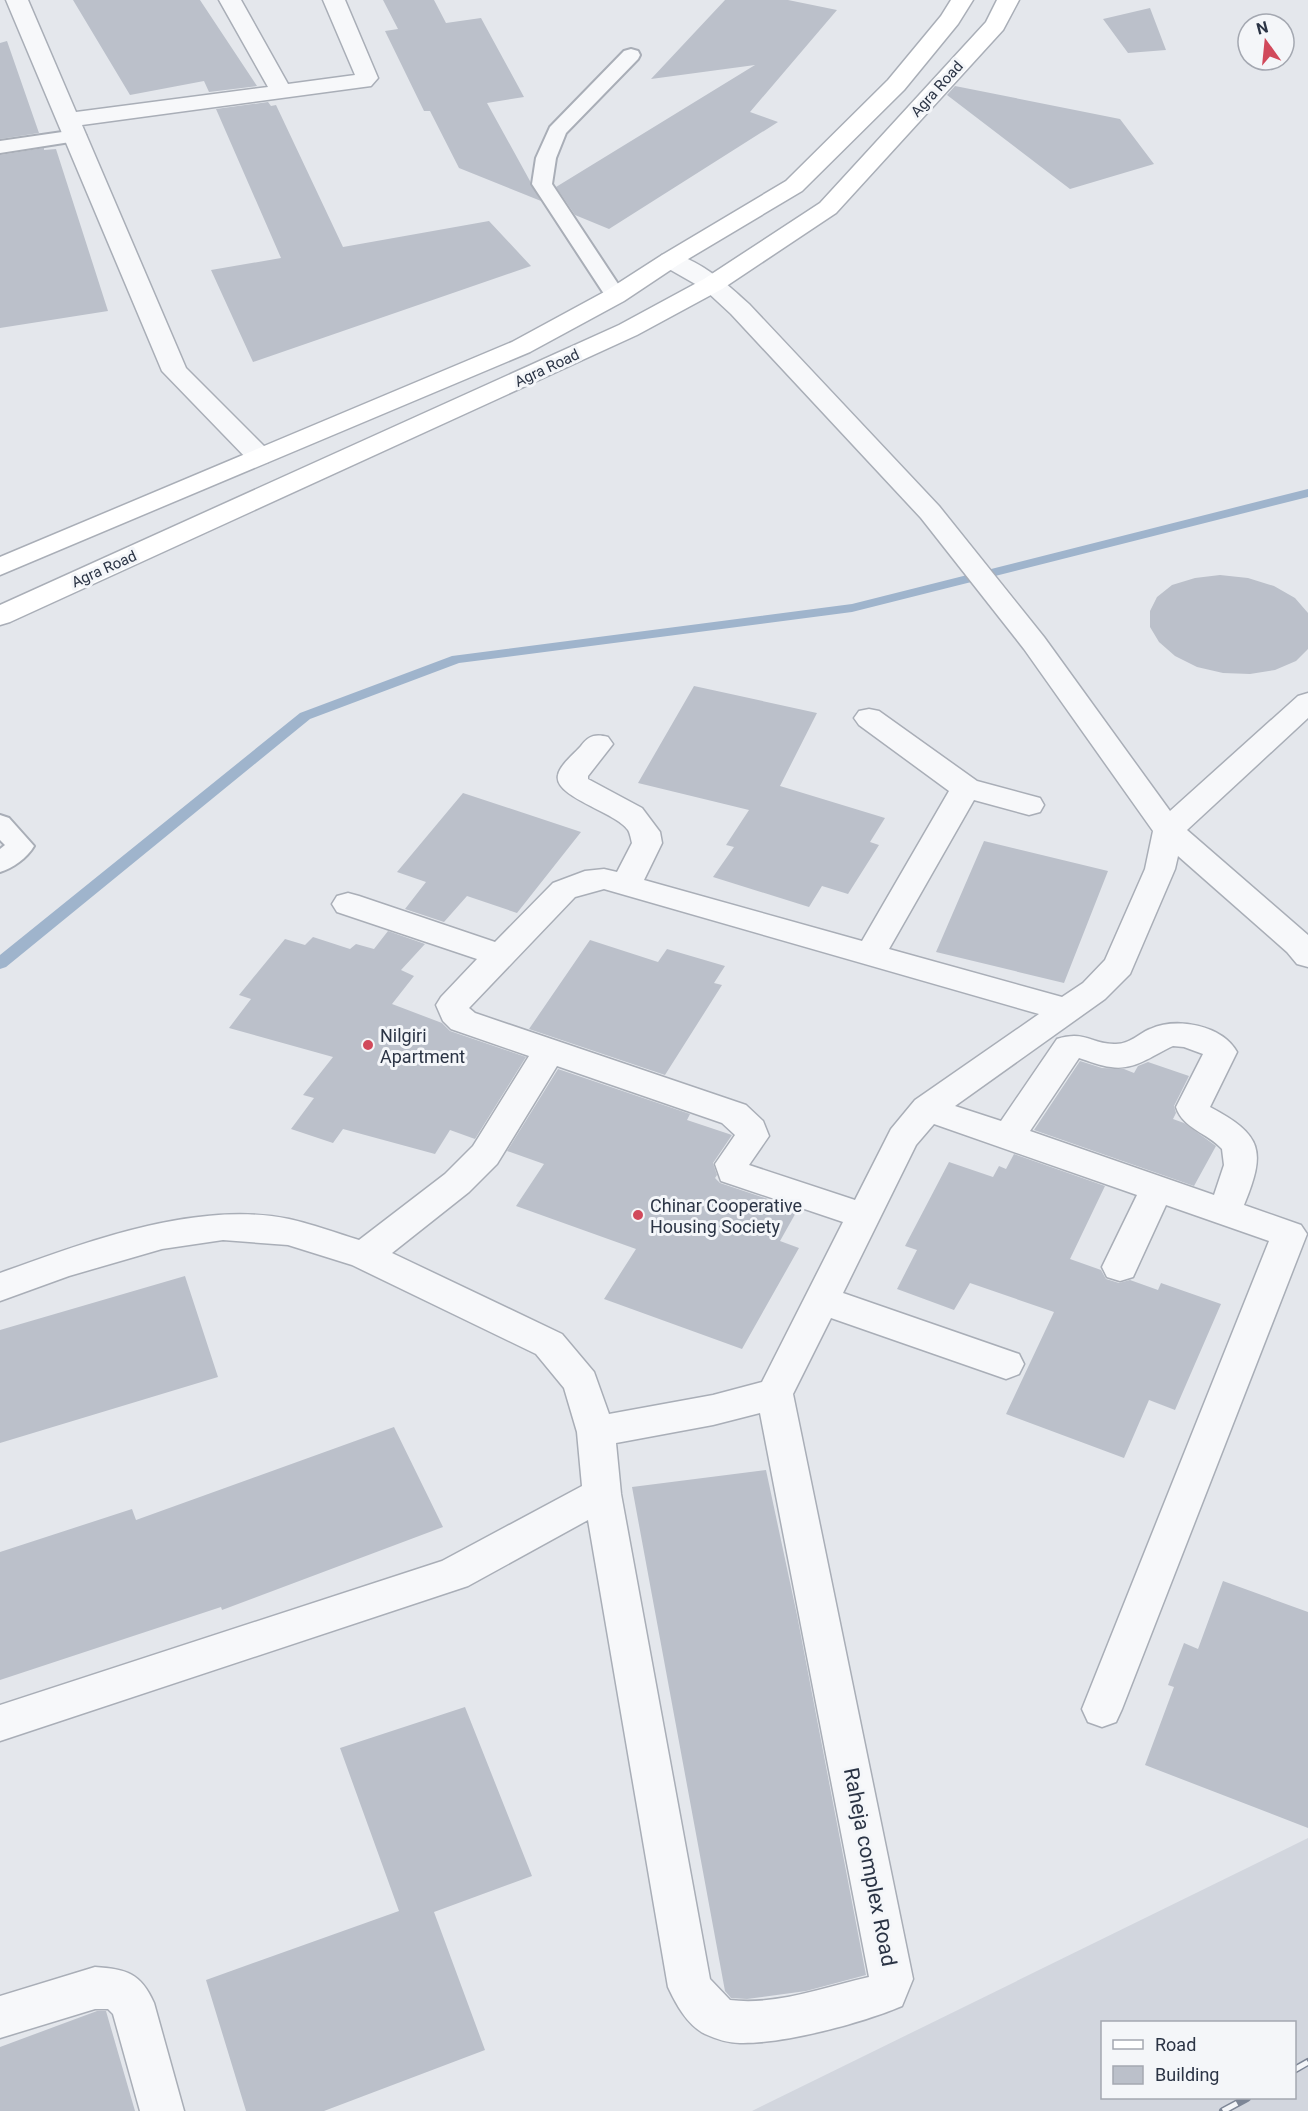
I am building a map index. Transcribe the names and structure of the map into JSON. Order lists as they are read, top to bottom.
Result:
{
  "streets": {
    "main road": ["Agra Road"],
    "street": ["Raheja complex Road"]
  },
  "places": ["Nilgiri Apartment", "Chinar Cooperative Housing Society"],
  "legend": ["Road", "Building"],
  "north": "top"
}
